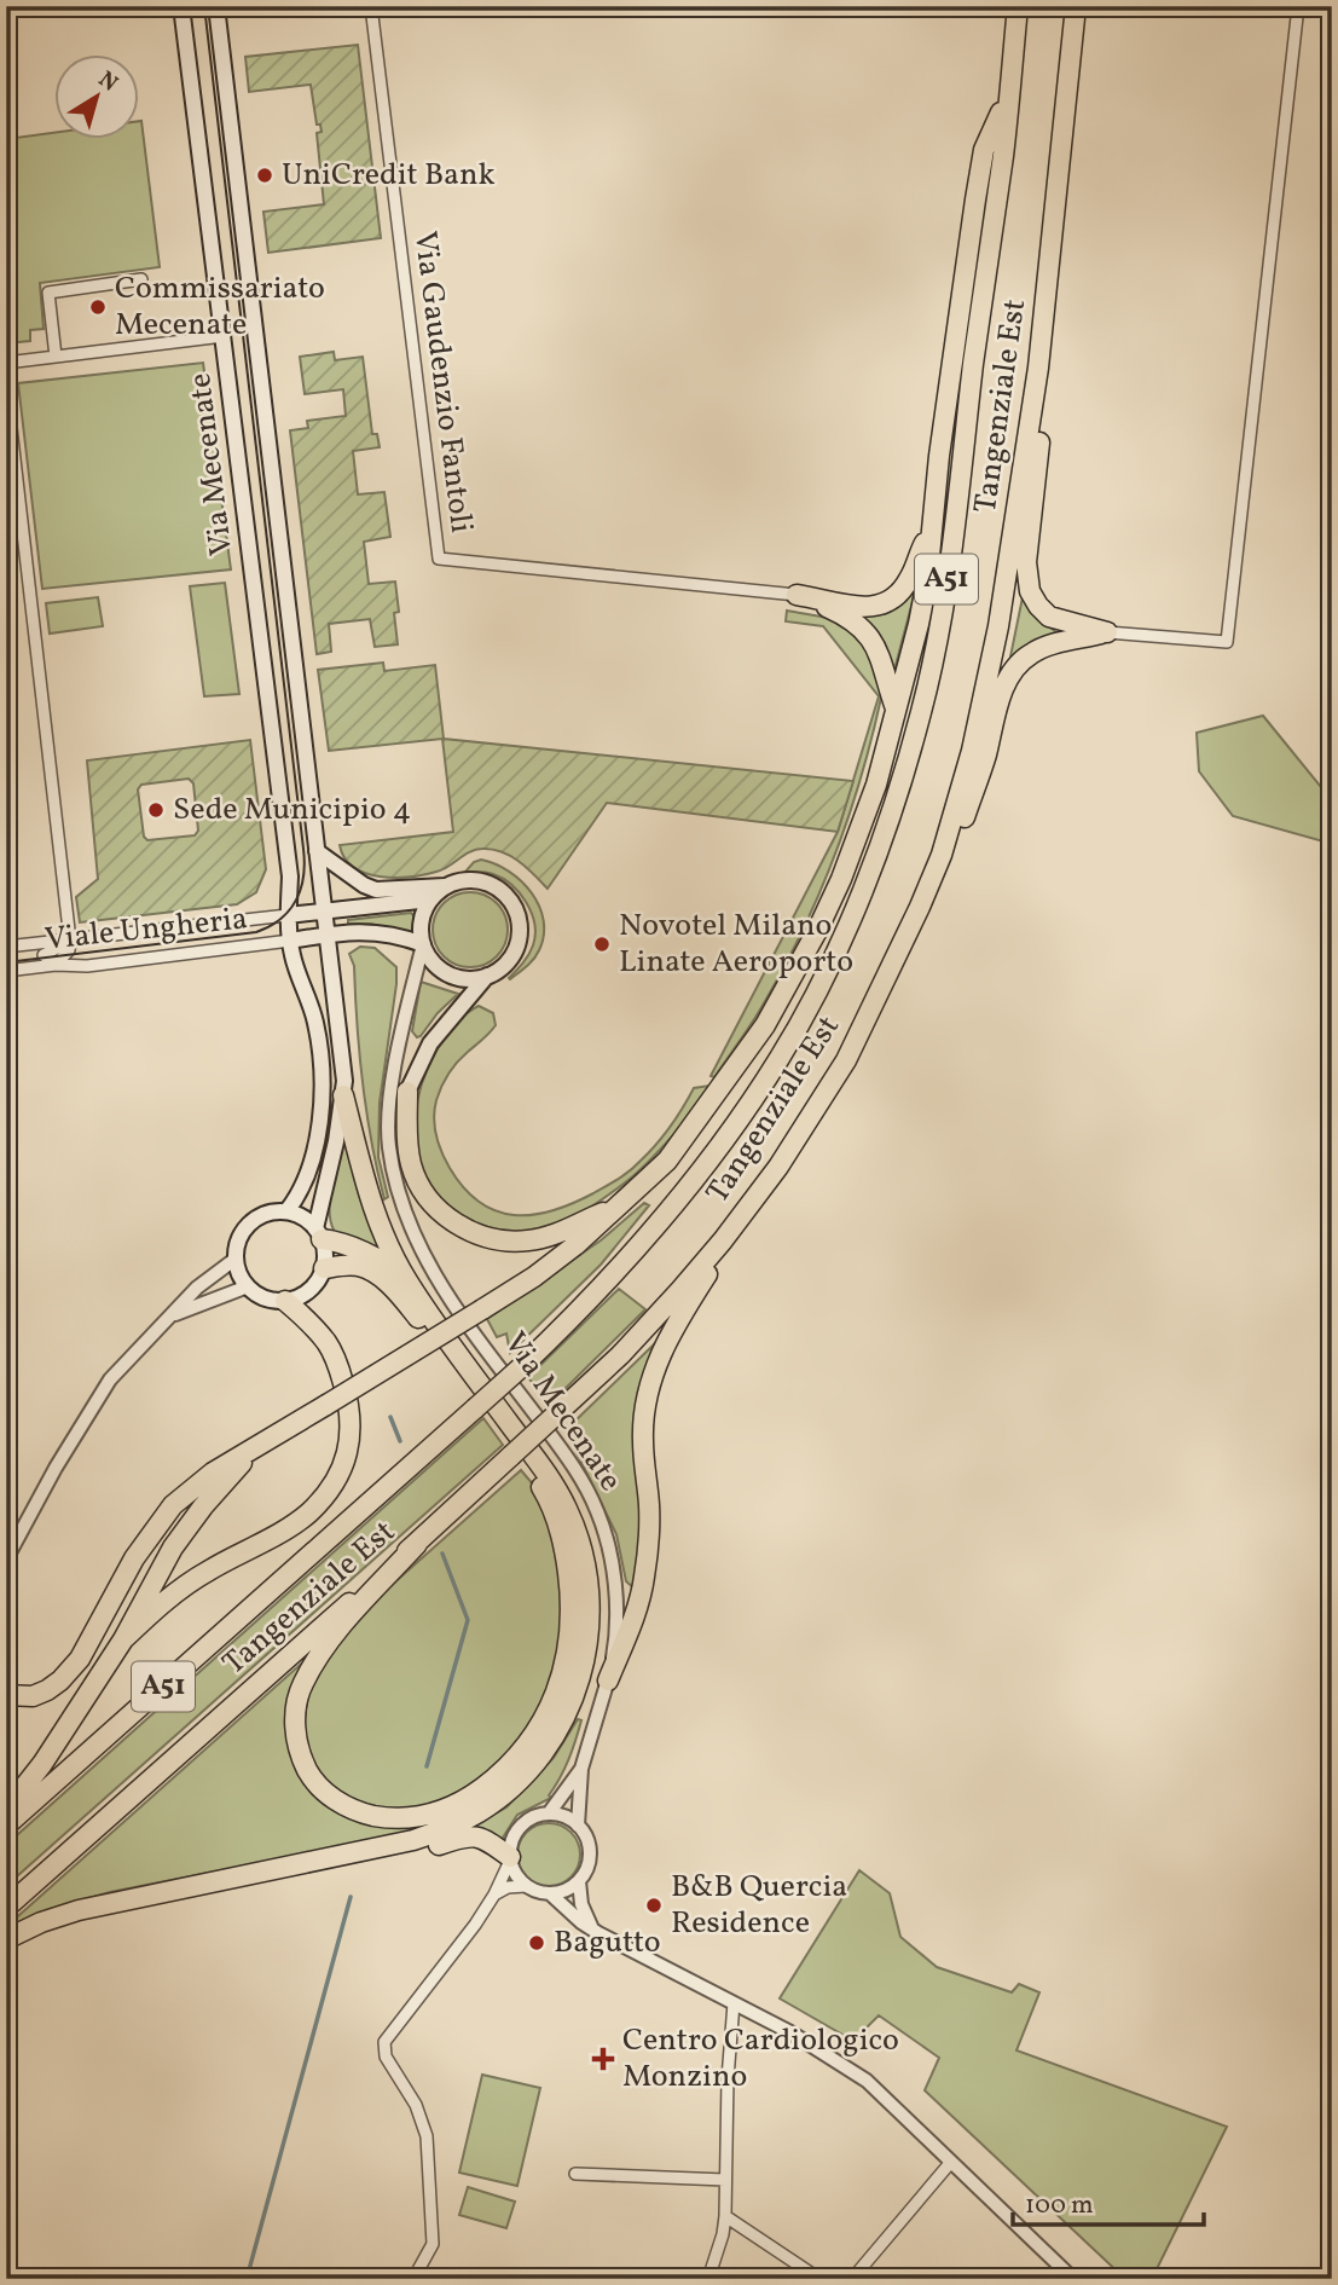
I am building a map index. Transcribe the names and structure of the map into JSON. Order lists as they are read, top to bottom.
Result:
{
  "streets": {
    "highway": ["Tangenziale Est", "A51"],
    "main road": ["Via Mecenate"],
    "street": ["Via Gaudenzio Fantoli", "Viale Ungheria"]
  },
  "crossings": [
    ["Via Mecenate", "Viale Ungheria"]
  ],
  "places": {
    "other": [
      "UniCredit Bank",
      "Commissariato Mecenate",
      "Sede Municipio 4",
      "Novotel Milano Linate Aeroporto",
      "B&B Quercia Residence",
      "Bagutto"
    ],
    "health": ["Centro Cardiologico Monzino"]
  },
  "scale_bar": "100 m",
  "north": "top right"
}
